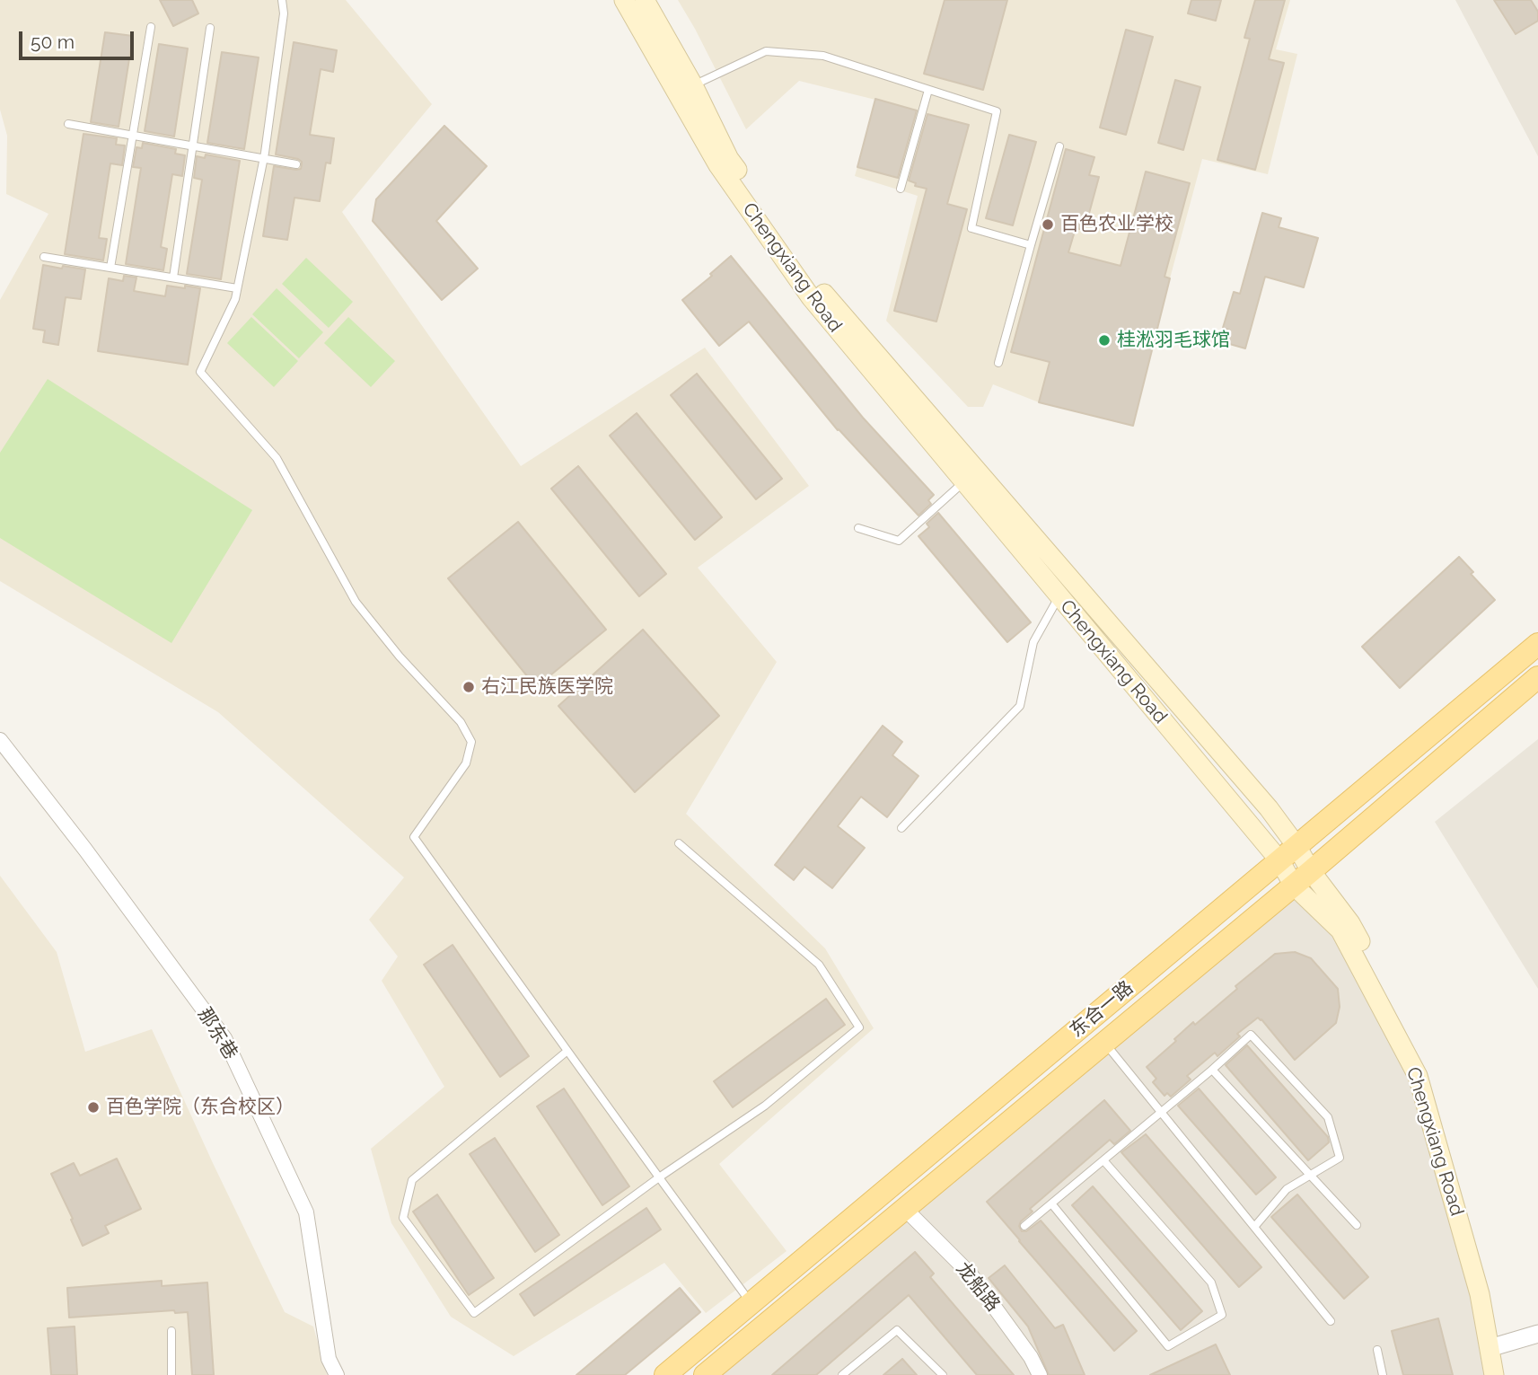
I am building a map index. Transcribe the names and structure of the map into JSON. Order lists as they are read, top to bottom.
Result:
{
  "streets": {
    "main road": ["Chengxiang Road", "东合一路"],
    "street": ["那东巷", "龙船路"]
  },
  "crossings": [
    ["Chengxiang Road", "东合一路"],
    ["东合一路", "龙船路"]
  ],
  "places": [
    "百色农业学校",
    "桂淞羽毛球馆",
    "右江民族医学院",
    "百色学院（东合校区）"
  ],
  "scale_bar": "50 m"
}
